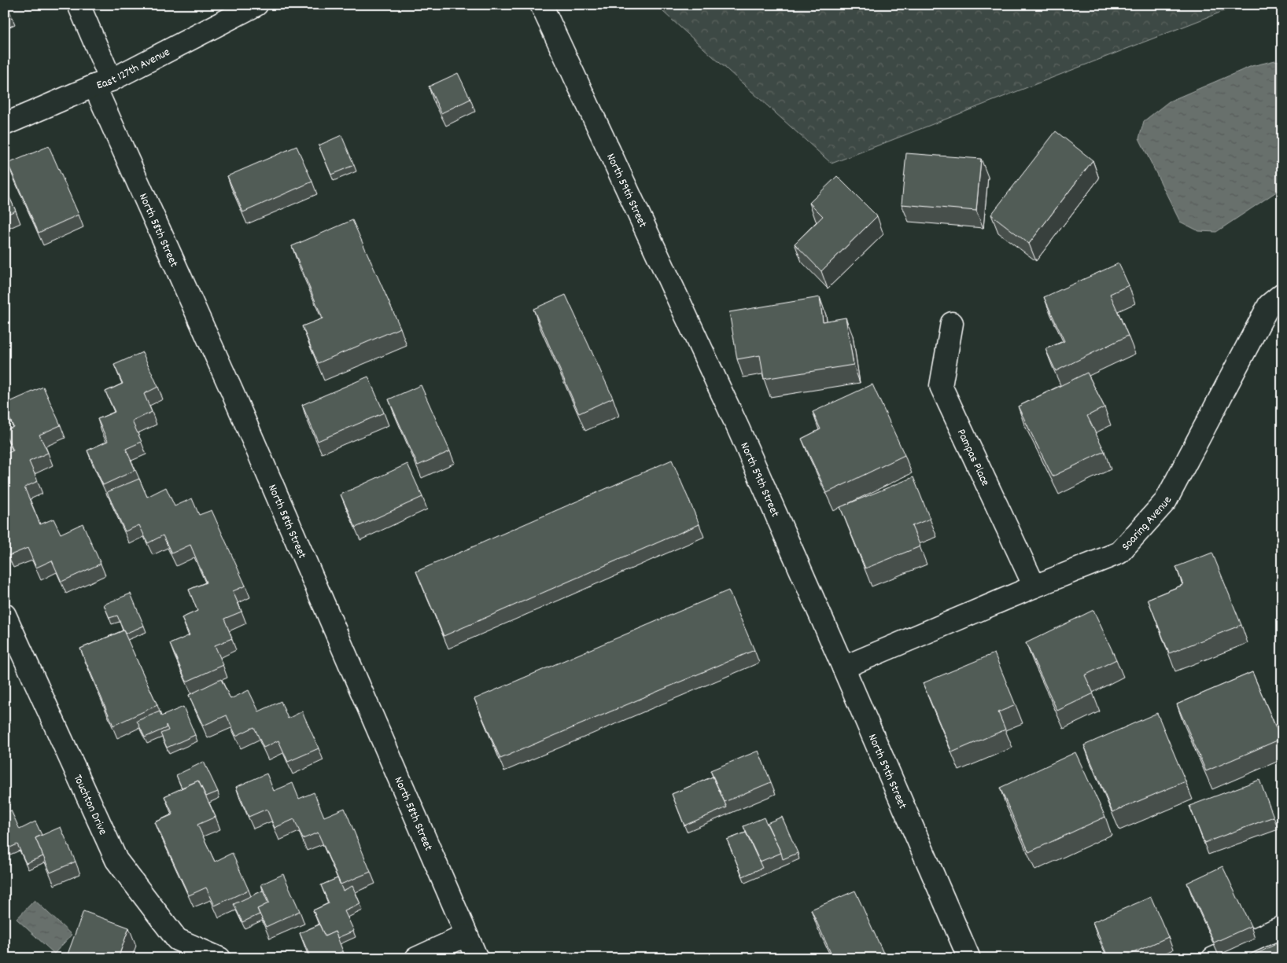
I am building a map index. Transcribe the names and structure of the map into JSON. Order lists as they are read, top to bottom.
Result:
{
  "streets": {
    "street": [
      "East 127th Avenue",
      "North 59th Street",
      "North 58th Street",
      "Pampas Place",
      "Soaring Avenue",
      "Touchton Drive"
    ]
  },
  "crossings": [
    ["East 127th Avenue", "North 58th Street"],
    ["North 59th Street", "Soaring Avenue"],
    ["Pampas Place", "Soaring Avenue"]
  ]
}
